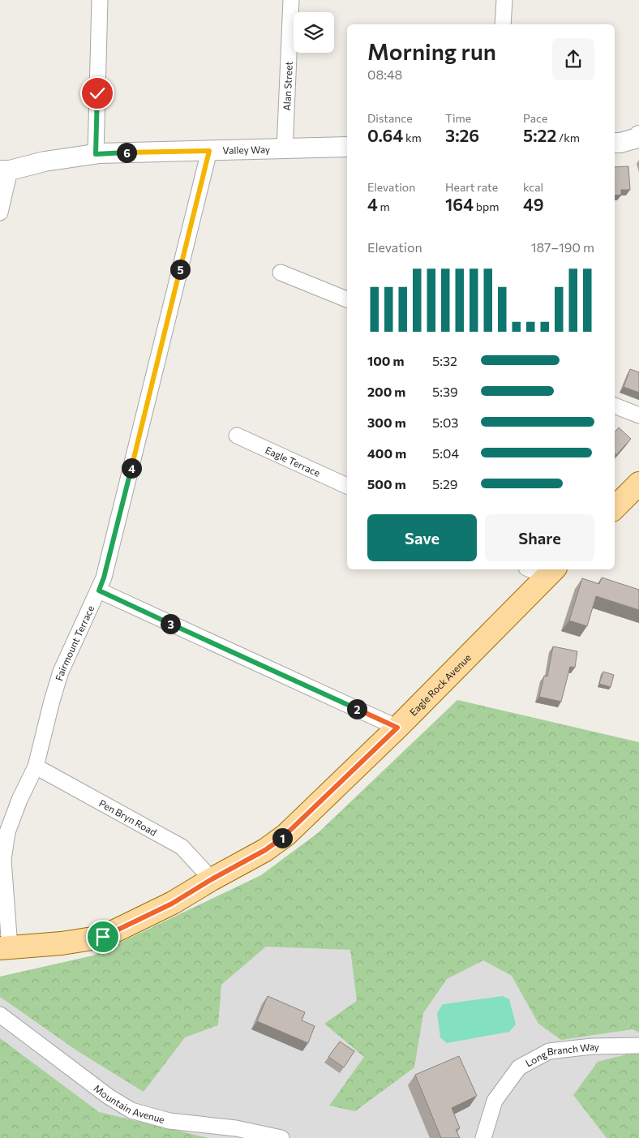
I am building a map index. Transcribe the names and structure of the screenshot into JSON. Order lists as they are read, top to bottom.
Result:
{
  "streets": {
    "main road": ["Eagle Rock Avenue"],
    "street": [
      "Alan Street",
      "Valley Way",
      "Eagle Terrace",
      "Fairmount Terrace",
      "Pen Bryn Road",
      "Long Branch Way",
      "Mountain Avenue"
    ]
  },
  "crossings": [
    ["Alan Street", "Valley Way"],
    ["Valley Way", "Fairmount Terrace"],
    ["Fairmount Terrace", "Eagle Rock Avenue"],
    ["Fairmount Terrace", "Pen Bryn Road"],
    ["Eagle Rock Avenue", "Pen Bryn Road"]
  ],
  "page": {
    "heading": ["Morning run", "08:48"],
    "stats": [
      ["Distance", "0.64 km"],
      ["Time", "3:26"],
      ["Pace", "5:22 /km"],
      ["Elevation", "4 m"],
      ["Heart rate", "164 bpm"],
      ["kcal", "49"]
    ],
    "pins": [
      "6",
      "5",
      "4",
      "3",
      "2",
      "1"
    ],
    "chart": ["Elevation", "187–190 m"],
    "list": [
      {
        "name": "100 m",
        "note": "5:32"
      },
      {
        "name": "200 m",
        "note": "5:39"
      },
      {
        "name": "300 m",
        "note": "5:03"
      },
      {
        "name": "400 m",
        "note": "5:04"
      },
      {
        "name": "500 m",
        "note": "5:29"
      }
    ],
    "buttons": ["Save", "Share"]
  }
}
